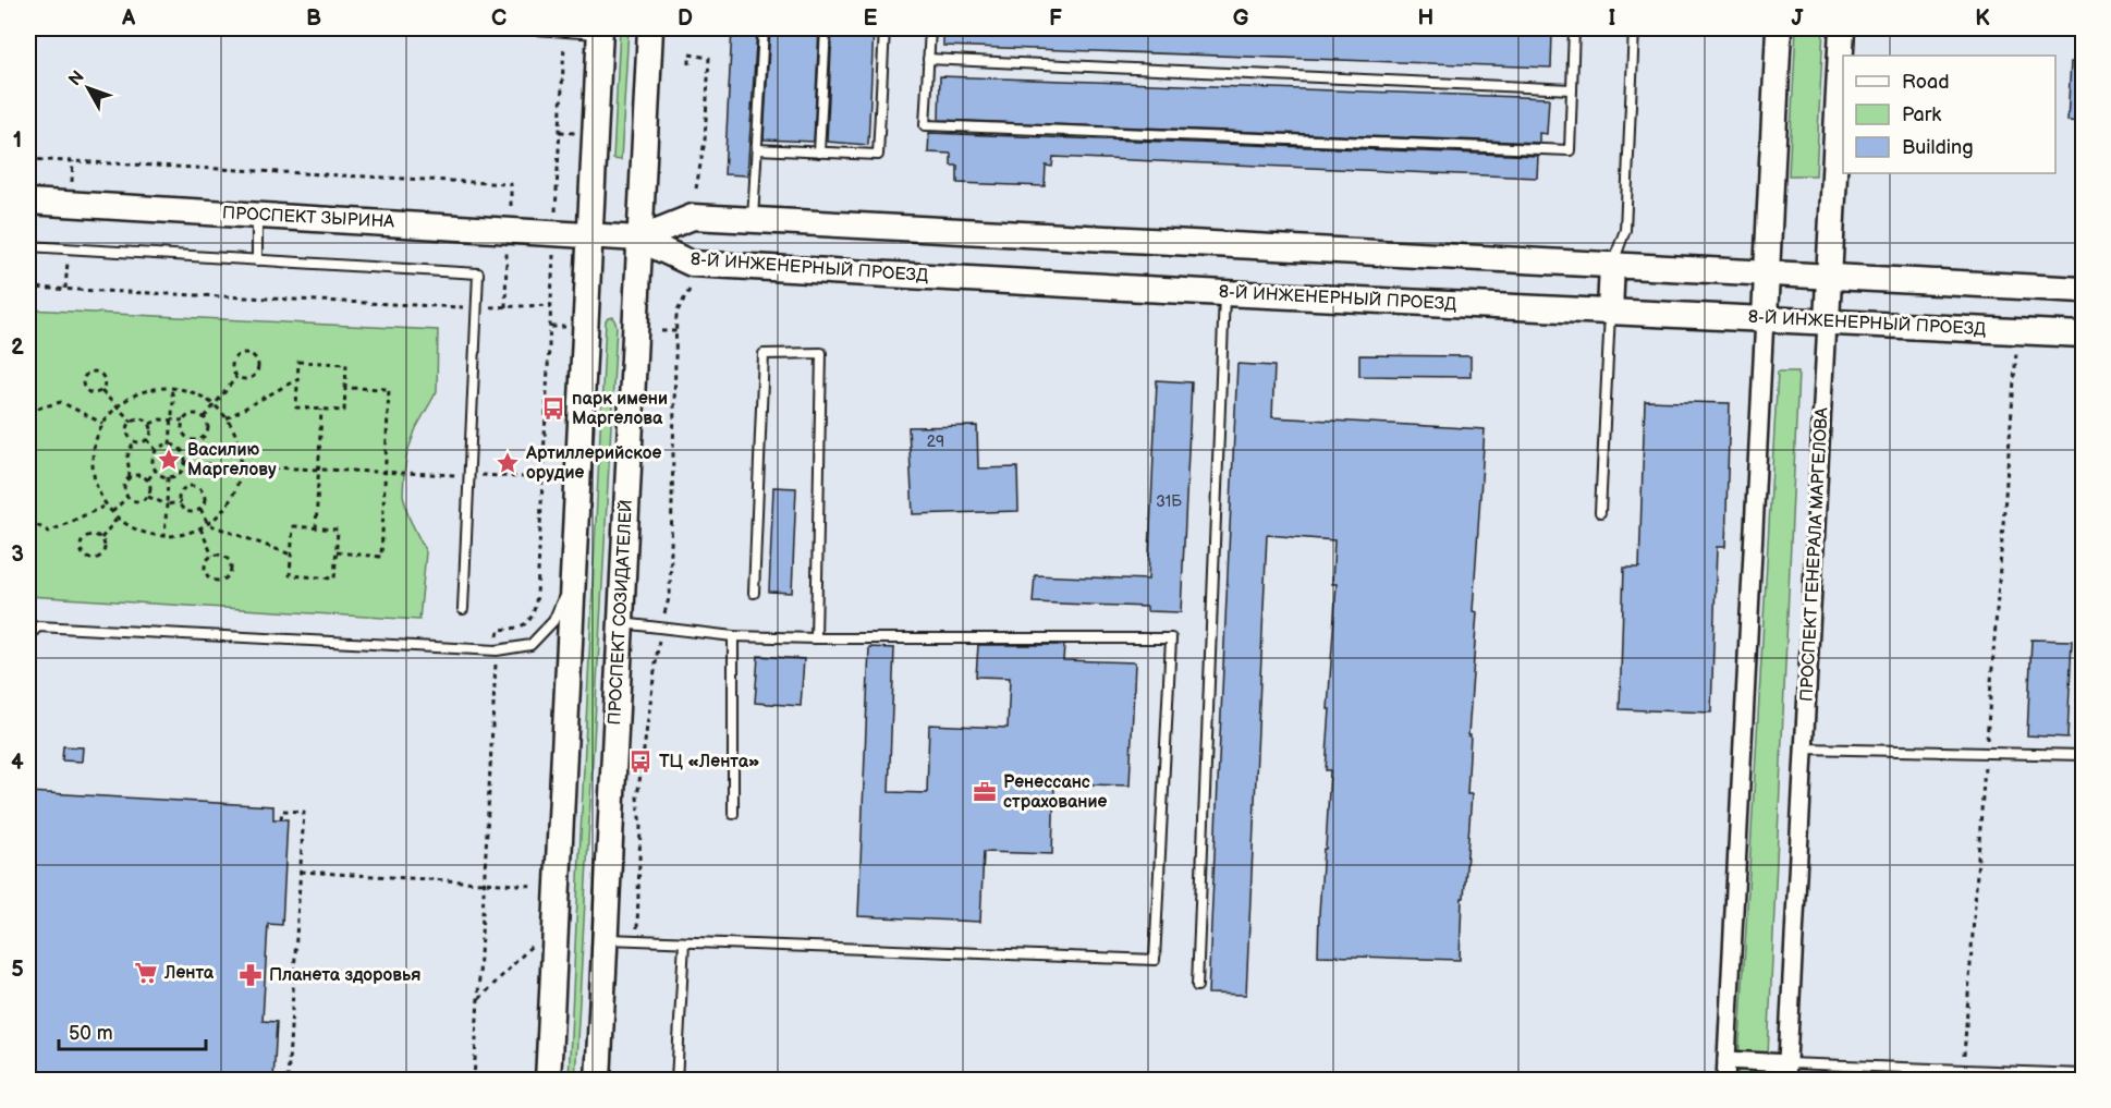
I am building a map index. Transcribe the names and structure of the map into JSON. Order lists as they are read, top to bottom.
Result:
{
  "streets": {
    "street": [
      "ПРОСПЕКТ ЗЫРИНА",
      "8-Й ИНЖЕНЕРНЫЙ ПРОЕЗД",
      "ПРОСПЕКТ ГЕНЕРАЛА МАРГЕЛОВА",
      "ПРОСПЕКТ СОЗИДАТЕЛЕЙ"
    ]
  },
  "crossings": [
    ["ПРОСПЕКТ ЗЫРИНА", "8-Й ИНЖЕНЕРНЫЙ ПРОЕЗД"],
    ["ПРОСПЕКТ ЗЫРИНА", "ПРОСПЕКТ СОЗИДАТЕЛЕЙ"],
    ["8-Й ИНЖЕНЕРНЫЙ ПРОЕЗД", "ПРОСПЕКТ ГЕНЕРАЛА МАРГЕЛОВА"],
    ["8-Й ИНЖЕНЕРНЫЙ ПРОЕЗД", "ПРОСПЕКТ СОЗИДАТЕЛЕЙ"]
  ],
  "places": {
    "bus stop": ["парк имени Маргелова", "ТЦ «Лента»"],
    "place": ["Василию Маргелову", "Артиллерийское орудие"],
    "office": ["Ренессанс страхование"],
    "supermarket": ["Лента"],
    "pharmacy": ["Планета здоровья"]
  },
  "house_numbers": ["29", "31Б"],
  "legend": ["Road", "Park", "Building"],
  "scale_bar": "50 m",
  "north": "top left",
  "grid": {
    "columns": [
      "A",
      "B",
      "C",
      "D",
      "E",
      "F",
      "G",
      "H",
      "I",
      "J",
      "K"
    ],
    "rows": [
      "1",
      "2",
      "3",
      "4",
      "5"
    ]
  }
}
